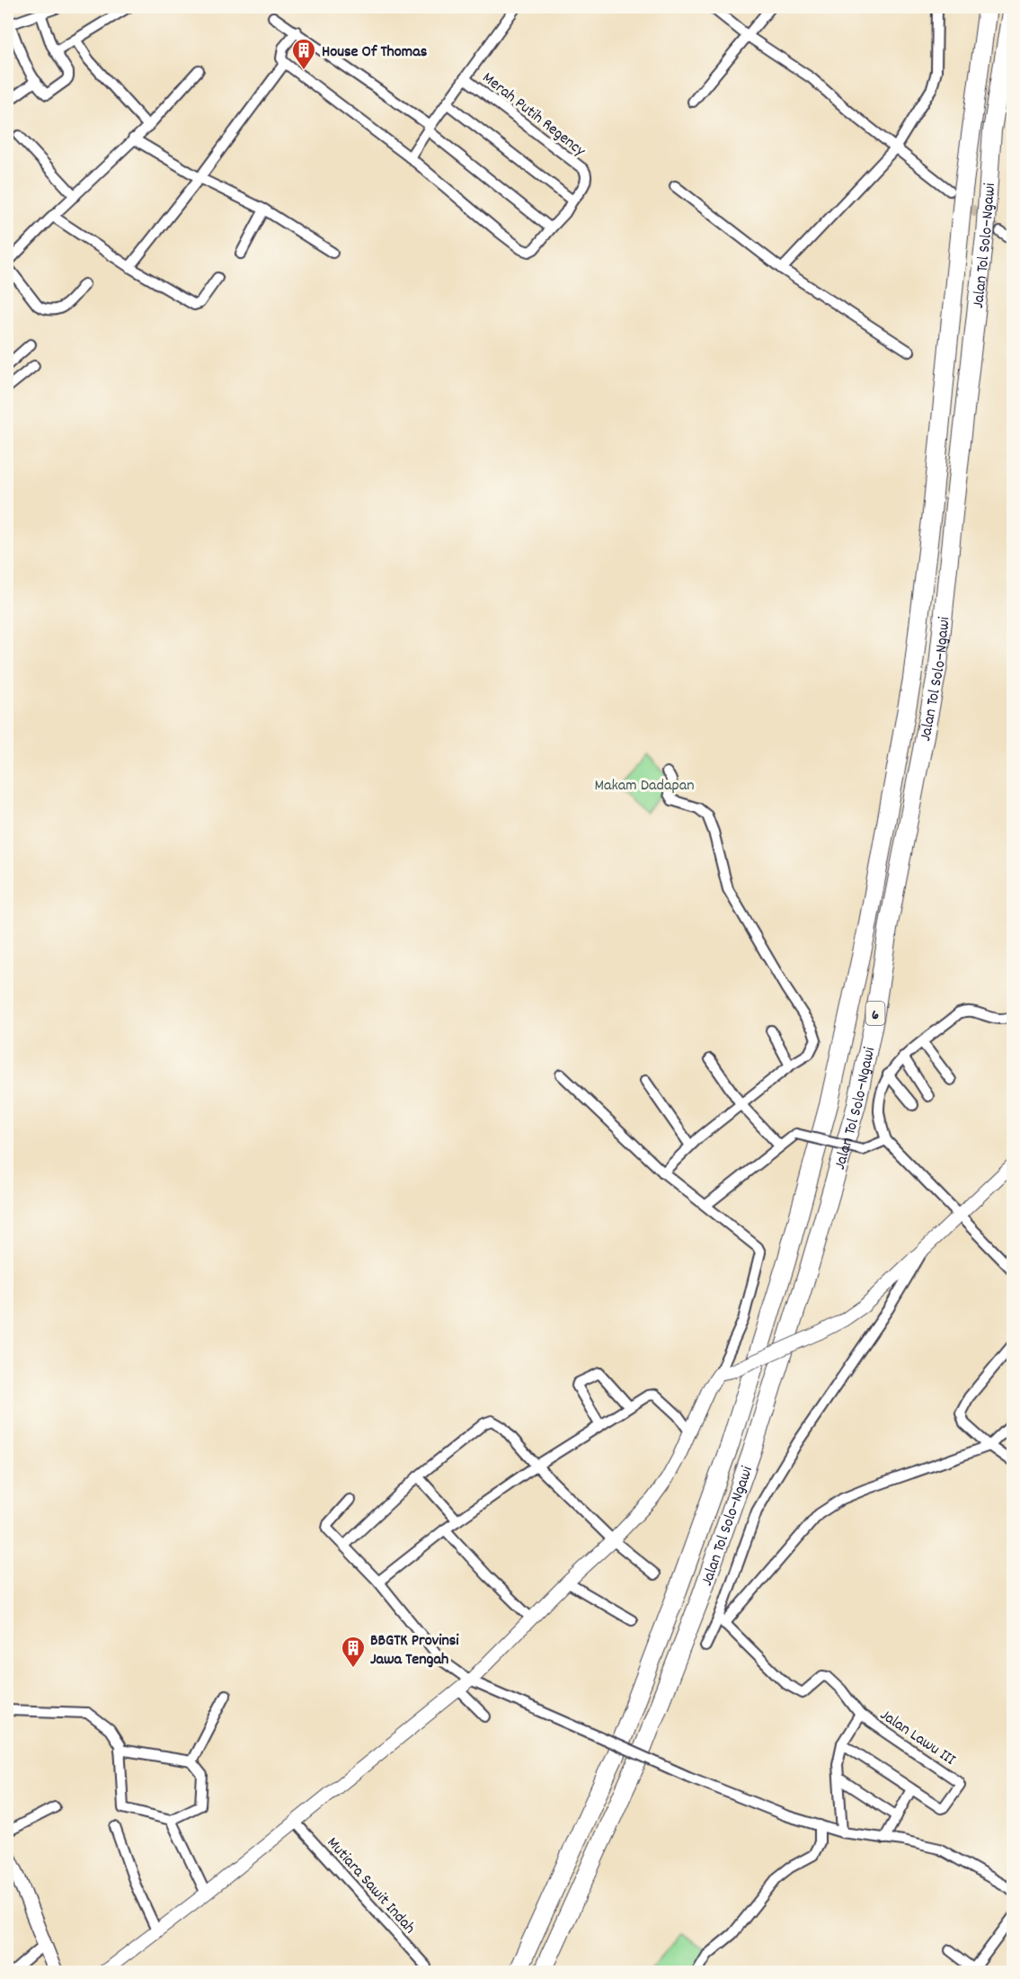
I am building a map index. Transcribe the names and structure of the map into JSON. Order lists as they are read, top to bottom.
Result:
{
  "streets": {
    "highway": ["Jalan Tol Solo–Ngawi", "6"],
    "street": ["Merah Putih Regency", "Jalan Lawu III", "Mutiara Sawit Indah"]
  },
  "parks": ["Makam Dadapan"],
  "places": {
    "building": ["House Of Thomas", "BBGTK Provinsi Jawa Tengah"]
  }
}
